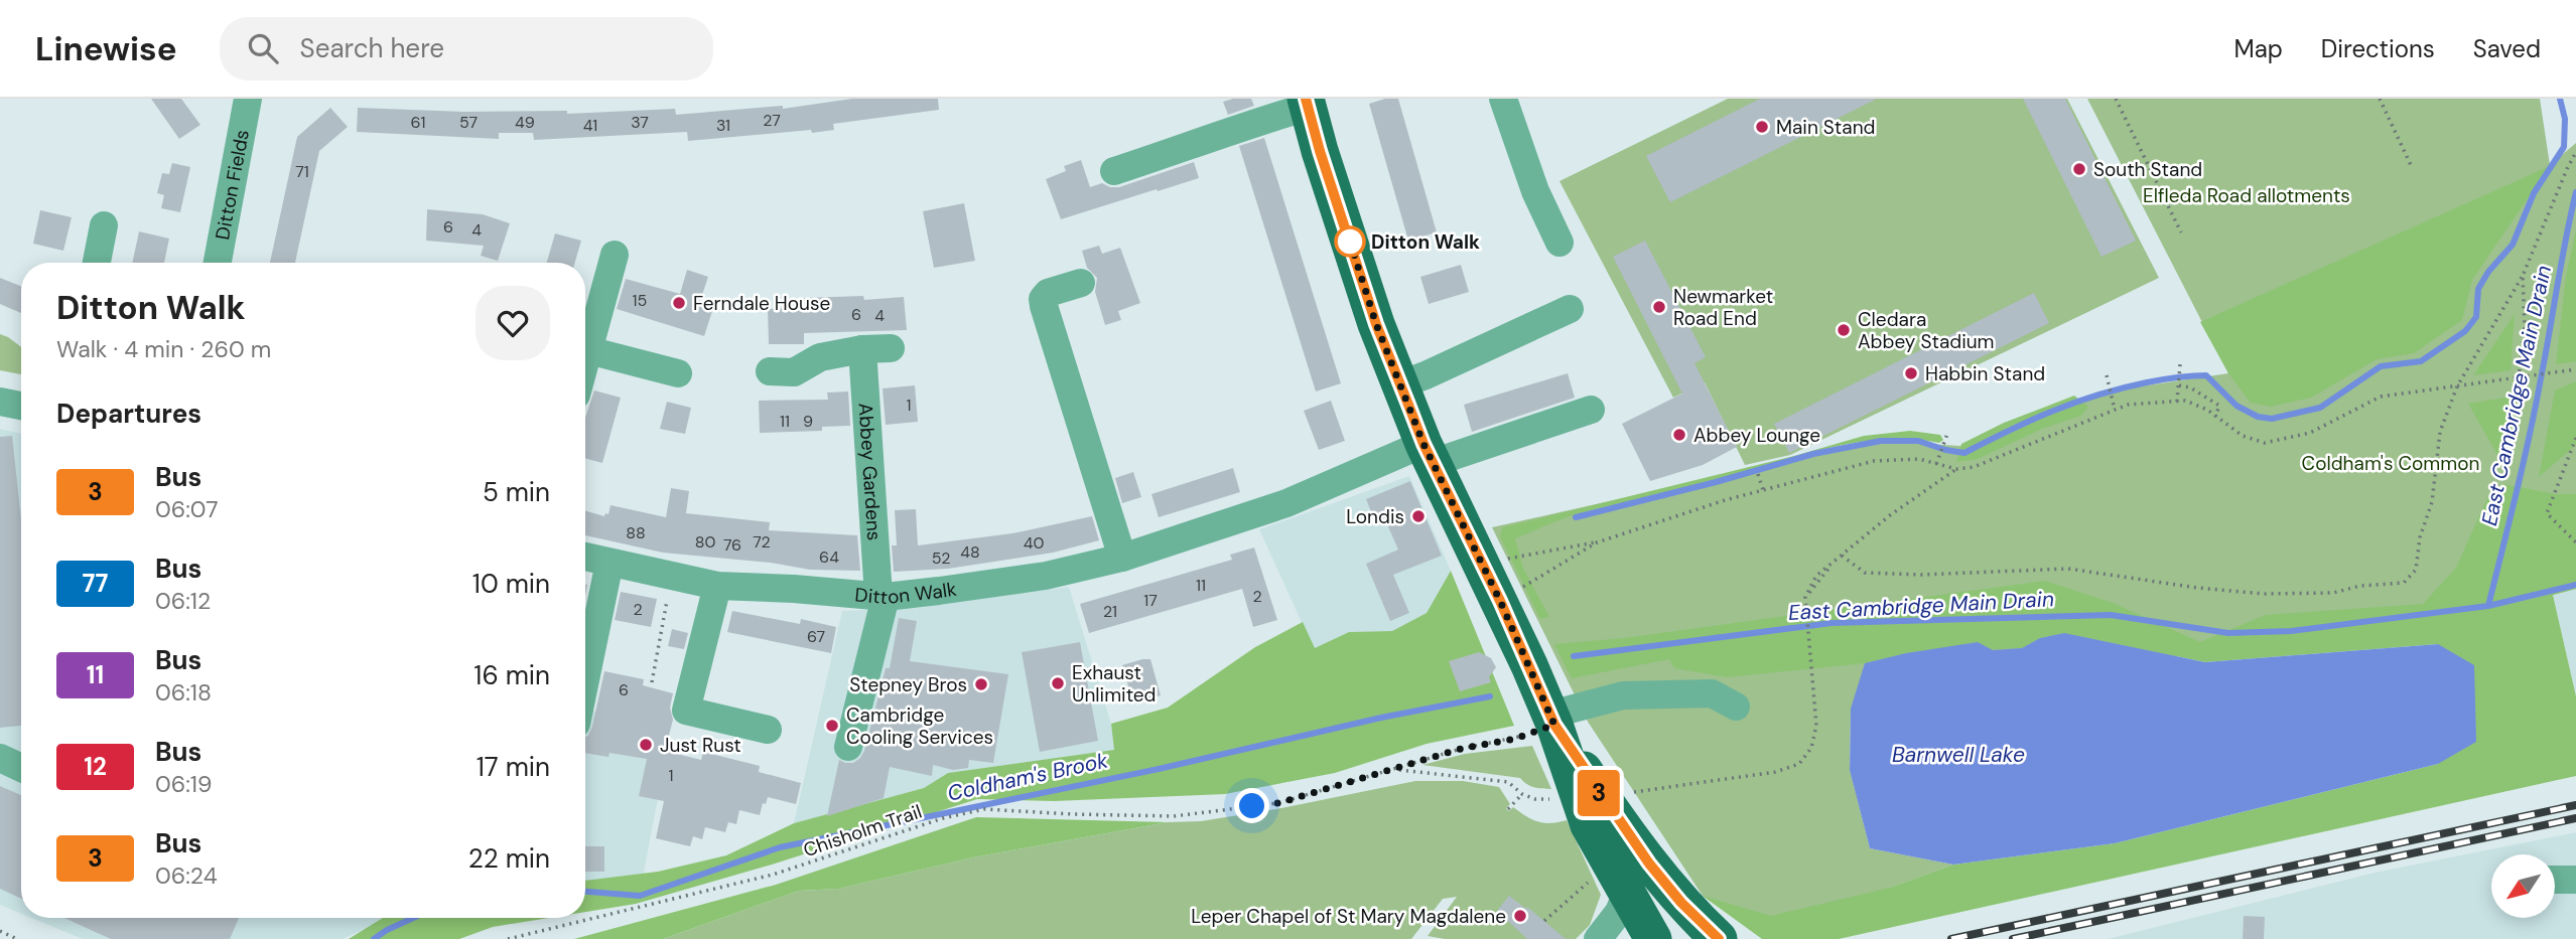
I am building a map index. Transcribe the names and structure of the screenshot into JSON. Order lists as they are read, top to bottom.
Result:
{
  "streets": {
    "street": ["Ditton Fields", "Abbey Gardens", "Ditton Walk"],
    "path": ["Chisholm Trail"]
  },
  "crossings": [
    ["Abbey Gardens", "Ditton Walk"]
  ],
  "water": ["East Cambridge Main Drain", "Barnwell Lake", "Coldham's Brook"],
  "parks": ["Elfleda Road allotments", "Coldham's Common"],
  "places": [
    "Main Stand",
    "South Stand",
    "Ditton Walk",
    "Ferndale House",
    "Newmarket Road End",
    "Cledara Abbey Stadium",
    "Habbin Stand",
    "Abbey Lounge",
    "Londis",
    "Exhaust Unlimited",
    "Stepney Bros",
    "Cambridge Cooling Services",
    "Just Rust",
    "Leper Chapel of St Mary Magdalene"
  ],
  "lines": ["bus line 3"],
  "house_numbers": [
    "27",
    "61",
    "57",
    "49",
    "37",
    "41",
    "31",
    "71",
    "6",
    "4",
    "15",
    "6",
    "4",
    "1",
    "11",
    "9",
    "88",
    "80",
    "72",
    "40",
    "76",
    "48",
    "64",
    "52",
    "11",
    "2",
    "17",
    "2",
    "21",
    "67",
    "6",
    "1"
  ],
  "north": "bottom left",
  "page": {
    "header": "Linewise",
    "search": "Search here",
    "nav": ["Map", "Directions", "Saved"],
    "on_map": "3",
    "heading": [
      ["Ditton Walk", "Walk · 4 min · 260 m"],
      "Departures"
    ],
    "list": [
      {
        "mark": "3",
        "name": "Bus",
        "note": "06:07",
        "value": "5 min"
      },
      {
        "mark": "77",
        "name": "Bus",
        "note": "06:12",
        "value": "10 min"
      },
      {
        "mark": "11",
        "name": "Bus",
        "note": "06:18",
        "value": "16 min"
      },
      {
        "mark": "12",
        "name": "Bus",
        "note": "06:19",
        "value": "17 min"
      },
      {
        "mark": "3",
        "name": "Bus",
        "note": "06:24",
        "value": "22 min"
      }
    ]
  }
}
